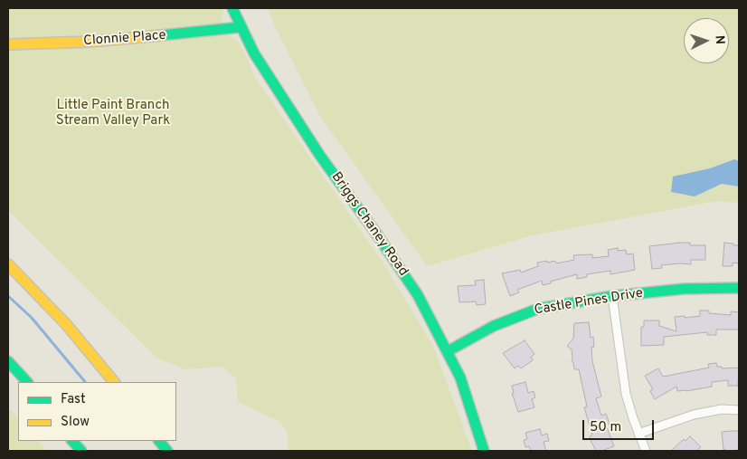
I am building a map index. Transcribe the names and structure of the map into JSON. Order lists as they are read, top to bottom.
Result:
{
  "streets": {
    "main road": ["Clonnie Place", "Briggs Chaney Road", "Castle Pines Drive"]
  },
  "crossings": [
    ["Clonnie Place", "Briggs Chaney Road"],
    ["Briggs Chaney Road", "Castle Pines Drive"]
  ],
  "parks": ["Little Paint Branch Stream Valley Park"],
  "legend": ["Fast", "Slow"],
  "scale_bar": "50 m",
  "north": "right"
}
